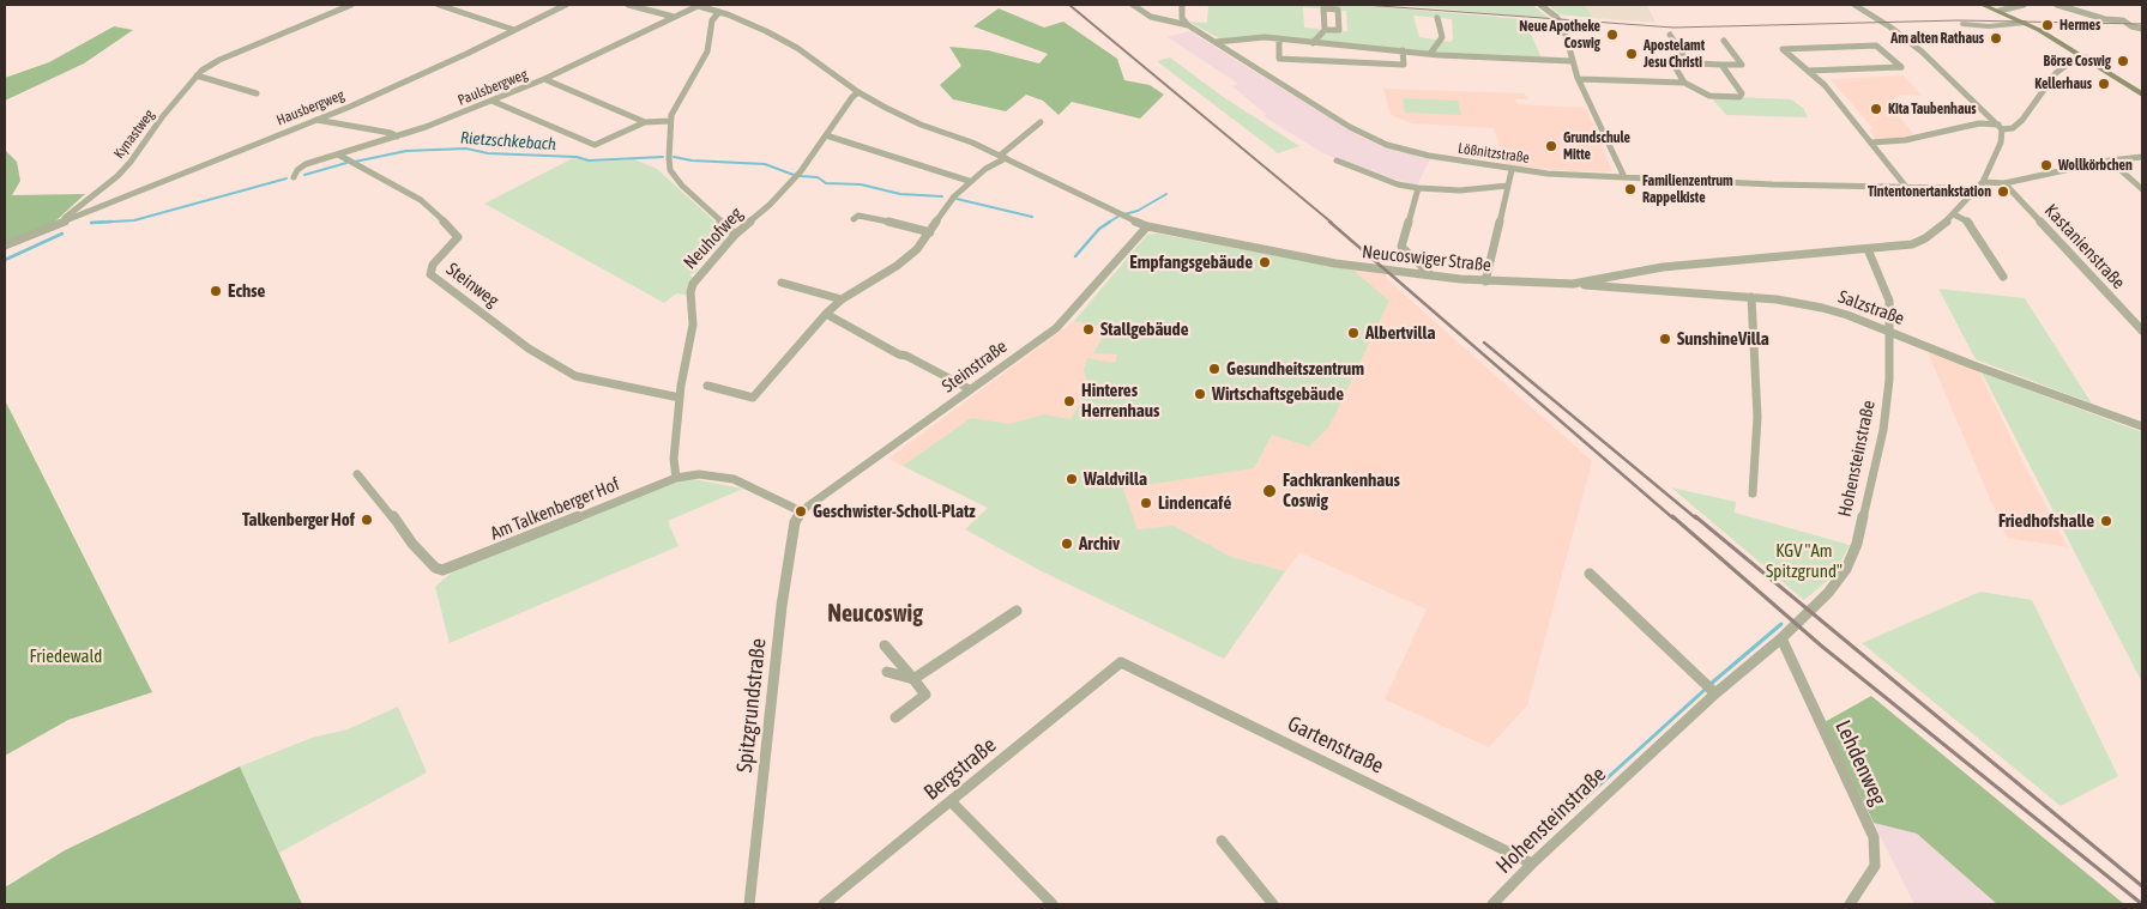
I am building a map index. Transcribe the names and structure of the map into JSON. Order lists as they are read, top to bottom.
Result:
{
  "streets": {
    "street": [
      "Paulsbergweg",
      "Hausbergweg",
      "Kynastweg",
      "Lößnitzstraße",
      "Neuhofweg",
      "Kastanienstraße",
      "Neucoswiger Straße",
      "Steinweg",
      "Salzstraße",
      "Steinstraße",
      "Hohensteinstraße",
      "Am Talkenberger Hof",
      "Spitzgrundstraße",
      "Gartenstraße",
      "Lehdenweg",
      "Bergstraße"
    ]
  },
  "crossings": [
    ["Paulsbergweg", "Neucoswiger Straße"],
    ["Paulsbergweg", "Steinweg"],
    ["Hausbergweg", "Kynastweg"],
    ["Lößnitzstraße", "Neucoswiger Straße"],
    ["Neuhofweg", "Neucoswiger Straße"],
    ["Neuhofweg", "Steinweg"],
    ["Neuhofweg", "Am Talkenberger Hof"],
    ["Neucoswiger Straße", "Salzstraße"],
    ["Neucoswiger Straße", "Steinstraße"],
    ["Neucoswiger Straße", "Hohensteinstraße"],
    ["Salzstraße", "Hohensteinstraße"],
    ["Steinstraße", "Am Talkenberger Hof"],
    ["Steinstraße", "Spitzgrundstraße"],
    ["Hohensteinstraße", "Gartenstraße"],
    ["Hohensteinstraße", "Lehdenweg"],
    ["Am Talkenberger Hof", "Spitzgrundstraße"],
    ["Gartenstraße", "Bergstraße"]
  ],
  "districts": ["Neucoswig"],
  "water": ["Rietzschkebach"],
  "parks": ["KGV \"Am Spitzgrund\"", "Friedewald"],
  "places": [
    "Hermes",
    "Neue Apotheke Coswig",
    "Am alten Rathaus",
    "Apostelamt Jesu Christi",
    "Börse Coswig",
    "Kellerhaus",
    "Kita Taubenhaus",
    "Grundschule Mitte",
    "Wollkörbchen",
    "Familienzentrum Rappelkiste",
    "Tintentonertankstation",
    "Empfangsgebäude",
    "Echse",
    "Stallgebäude",
    "Albertvilla",
    "SunshineVilla",
    "Gesundheitszentrum",
    "Wirtschaftsgebäude",
    "Hinteres Herrenhaus",
    "Waldvilla",
    "Fachkrankenhaus Coswig",
    "Lindencafé",
    "Geschwister-Scholl-Platz",
    "Talkenberger Hof",
    "Friedhofshalle",
    "Archiv"
  ]
}
